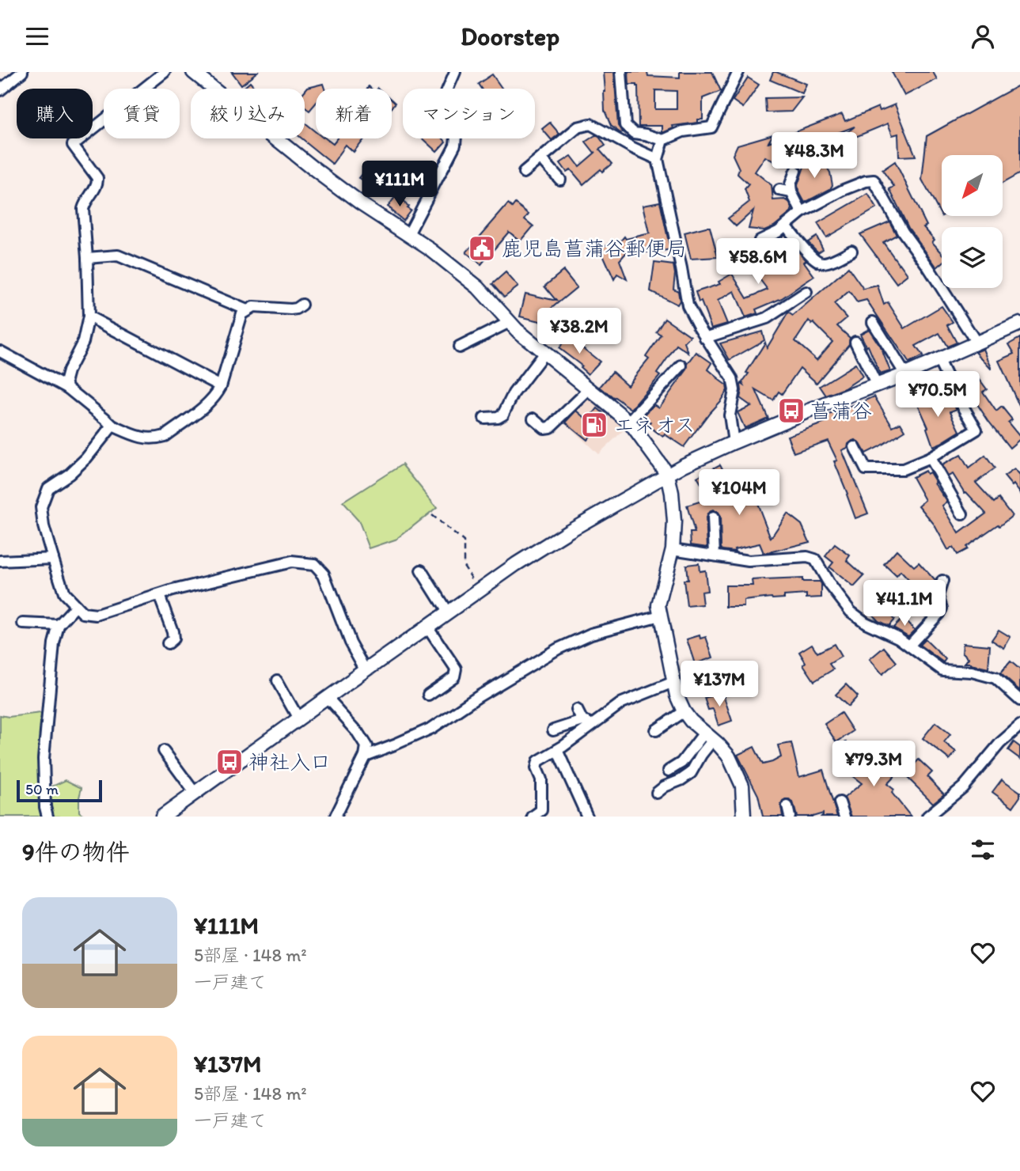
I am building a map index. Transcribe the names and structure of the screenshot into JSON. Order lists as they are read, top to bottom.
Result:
{
  "places": {
    "public building": ["鹿児島菖蒲谷郵便局"],
    "bus stop": ["菖蒲谷", "神社入口"],
    "fuel station": ["エネオス"]
  },
  "scale_bar": "50 m",
  "north": "bottom left",
  "page": {
    "header": "Doorstep",
    "chip": [
      "購入",
      "賃貸",
      "絞り込み",
      "新着",
      "マンション"
    ],
    "price": [
      "¥48.3M",
      "¥111M",
      "¥58.6M",
      "¥38.2M",
      "¥70.5M",
      "¥104M",
      "¥41.1M",
      "¥137M",
      "¥79.3M"
    ],
    "scale": "50 m",
    "heading": "9件の物件",
    "list": [
      {
        "name": "¥111M",
        "note": "5部屋 · 148 m² · 一戸建て"
      },
      {
        "name": "¥137M",
        "note": "5部屋 · 148 m² · 一戸建て"
      }
    ]
  }
}
